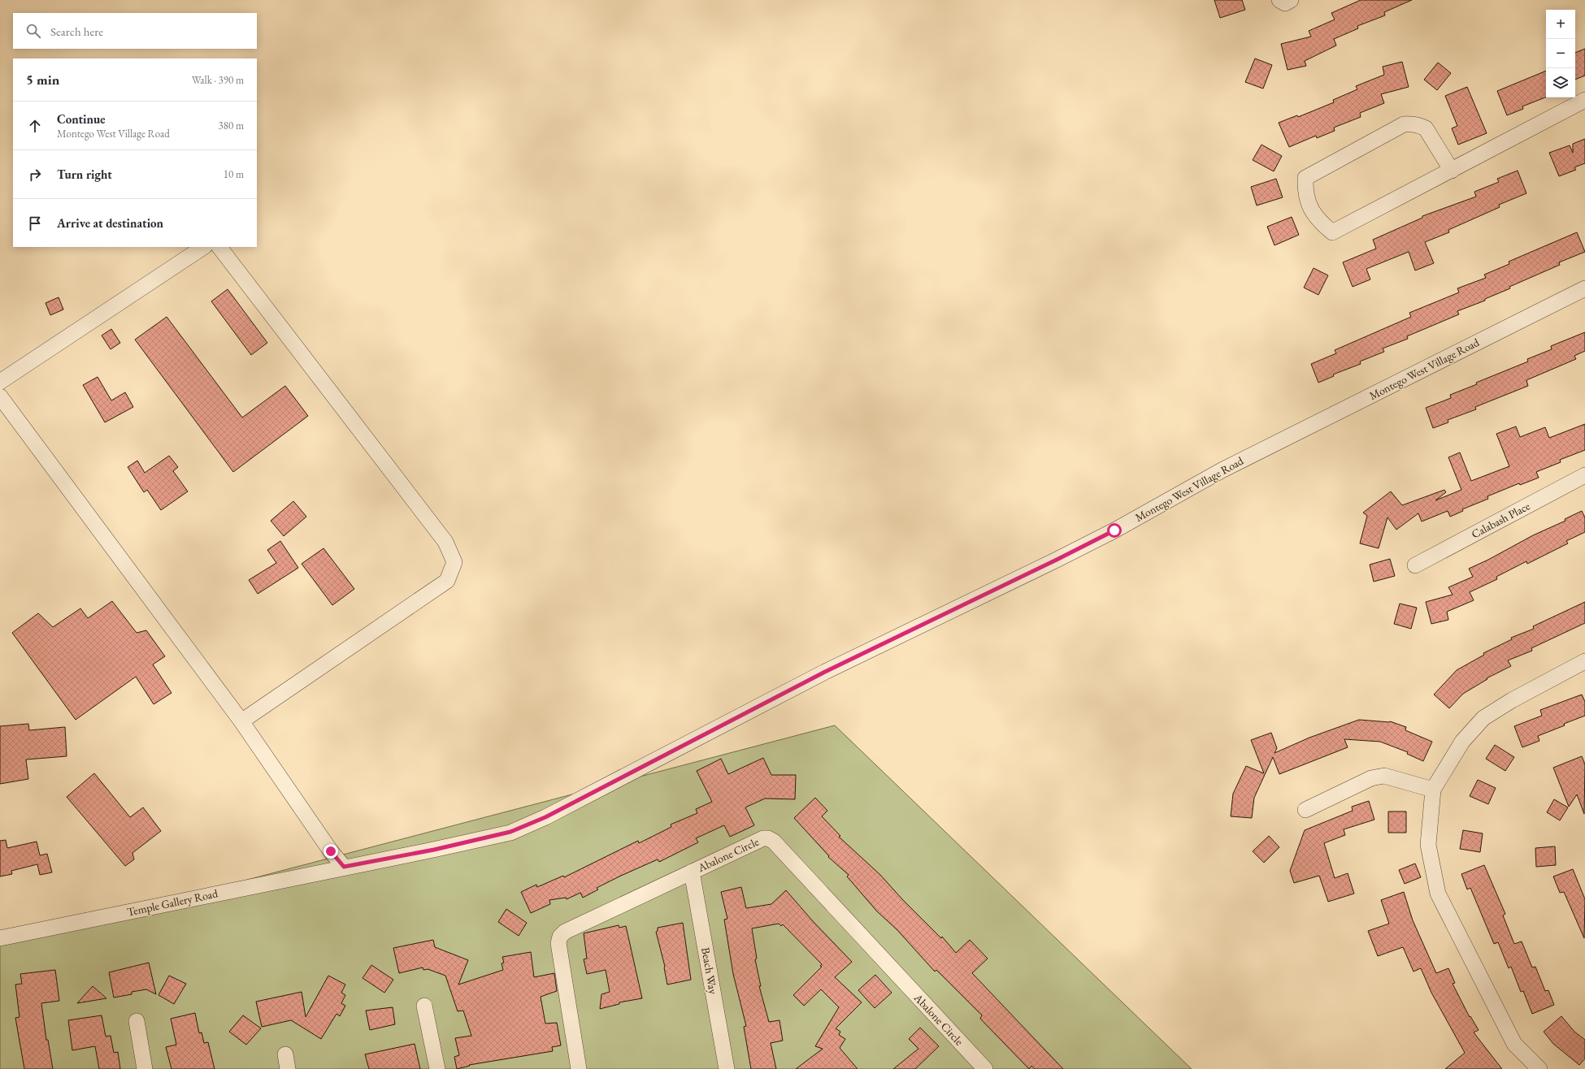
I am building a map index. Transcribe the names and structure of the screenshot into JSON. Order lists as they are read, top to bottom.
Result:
{
  "streets": {
    "street": [
      "Montego West Village Road",
      "Calabash Place",
      "Abalone Circle",
      "Temple Gallery Road",
      "Beach Way"
    ]
  },
  "crossings": [
    ["Montego West Village Road", "Temple Gallery Road"],
    ["Abalone Circle", "Beach Way"]
  ],
  "page": {
    "map_buttons": ["+", "−"],
    "search": "Search here",
    "heading": ["5 min", "Walk · 390 m"],
    "list": [
      ["Continue", "Montego West Village Road", "380 m"],
      ["Turn right", "10 m"],
      "Arrive at destination"
    ]
  }
}
